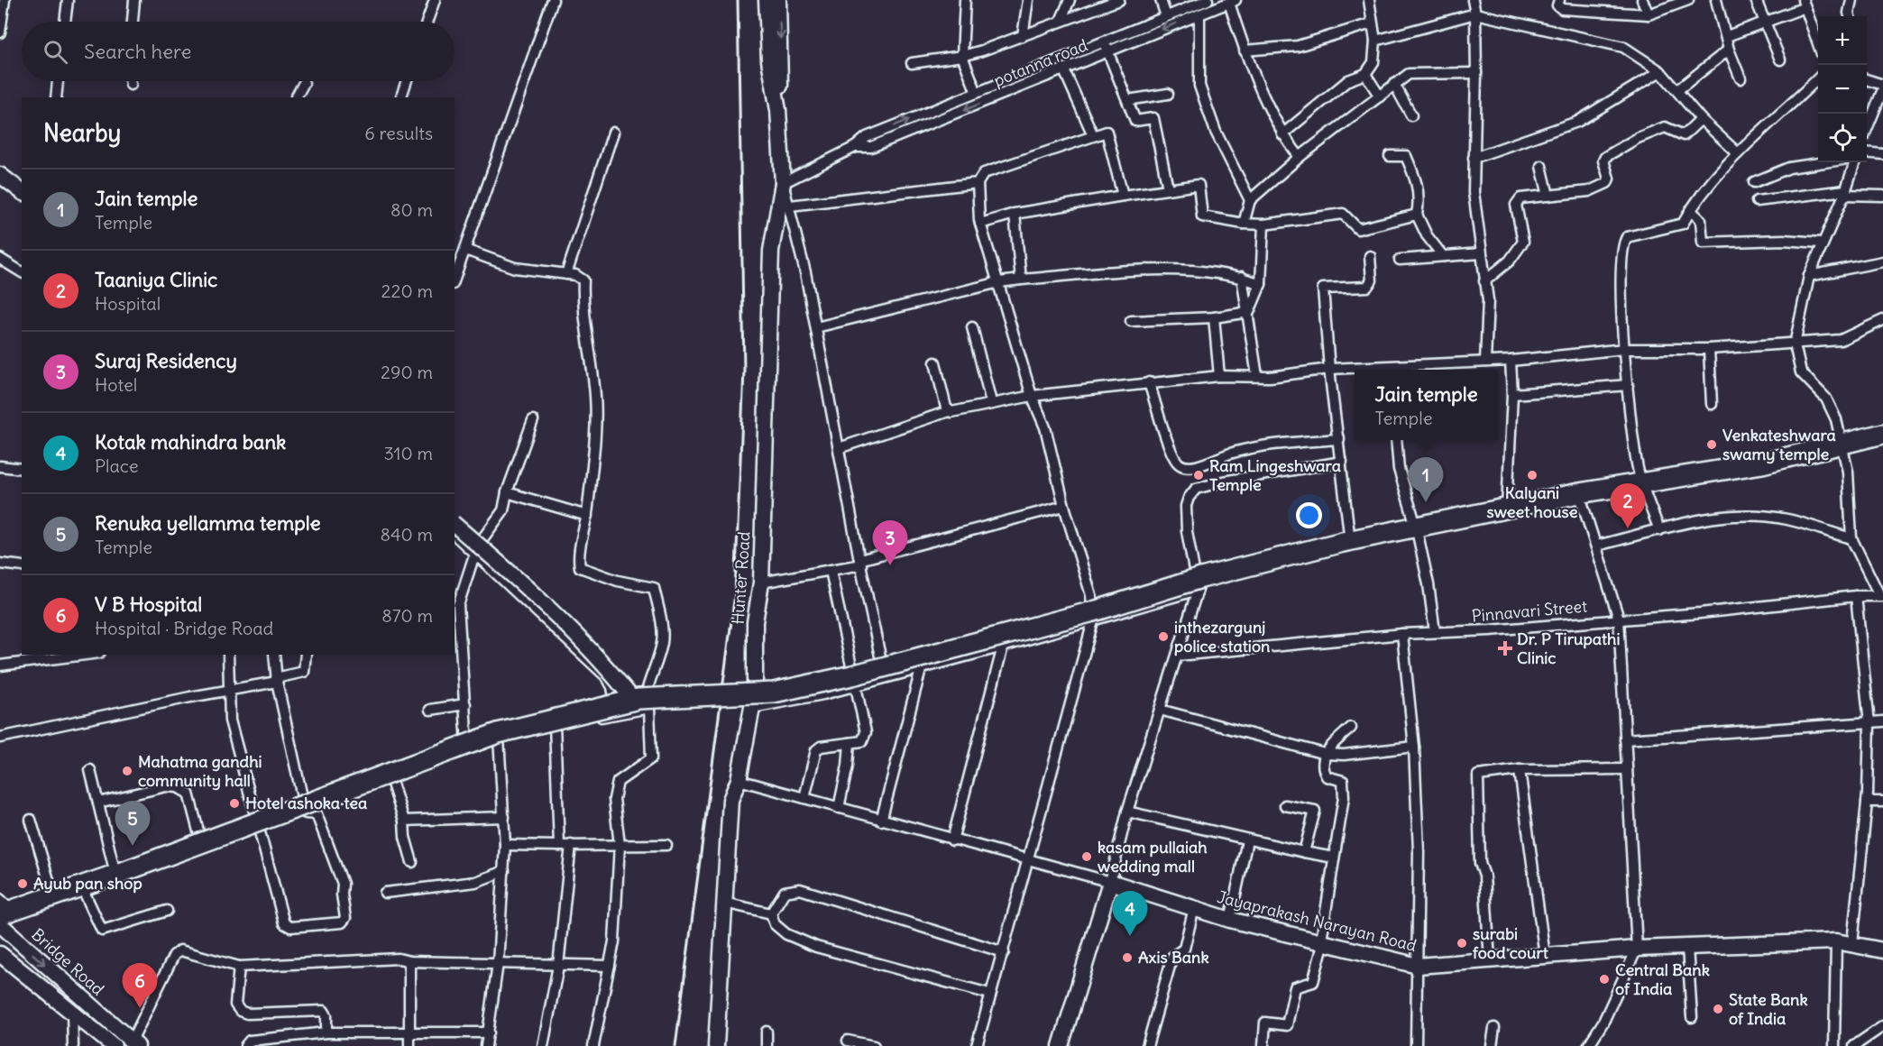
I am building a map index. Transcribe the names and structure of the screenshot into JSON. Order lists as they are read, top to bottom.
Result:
{
  "streets": {
    "street": [
      "potanna road",
      "Hunter Road",
      "Pinnavari Street",
      "Jayaprakash Narayan Road",
      "Bridge Road"
    ]
  },
  "crossings": [
    ["potanna road", "Hunter Road"]
  ],
  "places": {
    "other": [
      "Venkateshwara swamy temple",
      "Ram Lingeshwara Temple",
      "Kalyani sweet house",
      "inthezargunj police station",
      "Mahatma gandhi community hall",
      "Hotel ashoka tea",
      "kasam pullaiah wedding mall",
      "Ayub pan shop",
      "surabi food court",
      "Axis Bank",
      "Central Bank of India",
      "State Bank of India"
    ],
    "health": ["Dr. P Tirupathi Clinic"]
  },
  "page": {
    "map_buttons": ["+", "−"],
    "search": "Search here",
    "heading": ["Nearby", "6 results"],
    "list": [
      {
        "mark": "1",
        "name": "Jain temple",
        "note": "Temple",
        "value": "80 m"
      },
      {
        "mark": "2",
        "name": "Taaniya Clinic",
        "note": "Hospital",
        "value": "220 m"
      },
      {
        "mark": "3",
        "name": "Suraj Residency",
        "note": "Hotel",
        "value": "290 m"
      },
      {
        "mark": "4",
        "name": "Kotak mahindra bank",
        "note": "Place",
        "value": "310 m"
      },
      {
        "mark": "5",
        "name": "Renuka yellamma temple",
        "note": "Temple",
        "value": "840 m"
      },
      {
        "mark": "6",
        "name": "V B Hospital",
        "note": "Hospital · Bridge Road",
        "value": "870 m"
      }
    ],
    "popup": ["Jain temple", "Temple"],
    "pins": [
      "1",
      "2",
      "3",
      "5",
      "4",
      "6"
    ]
  }
}
